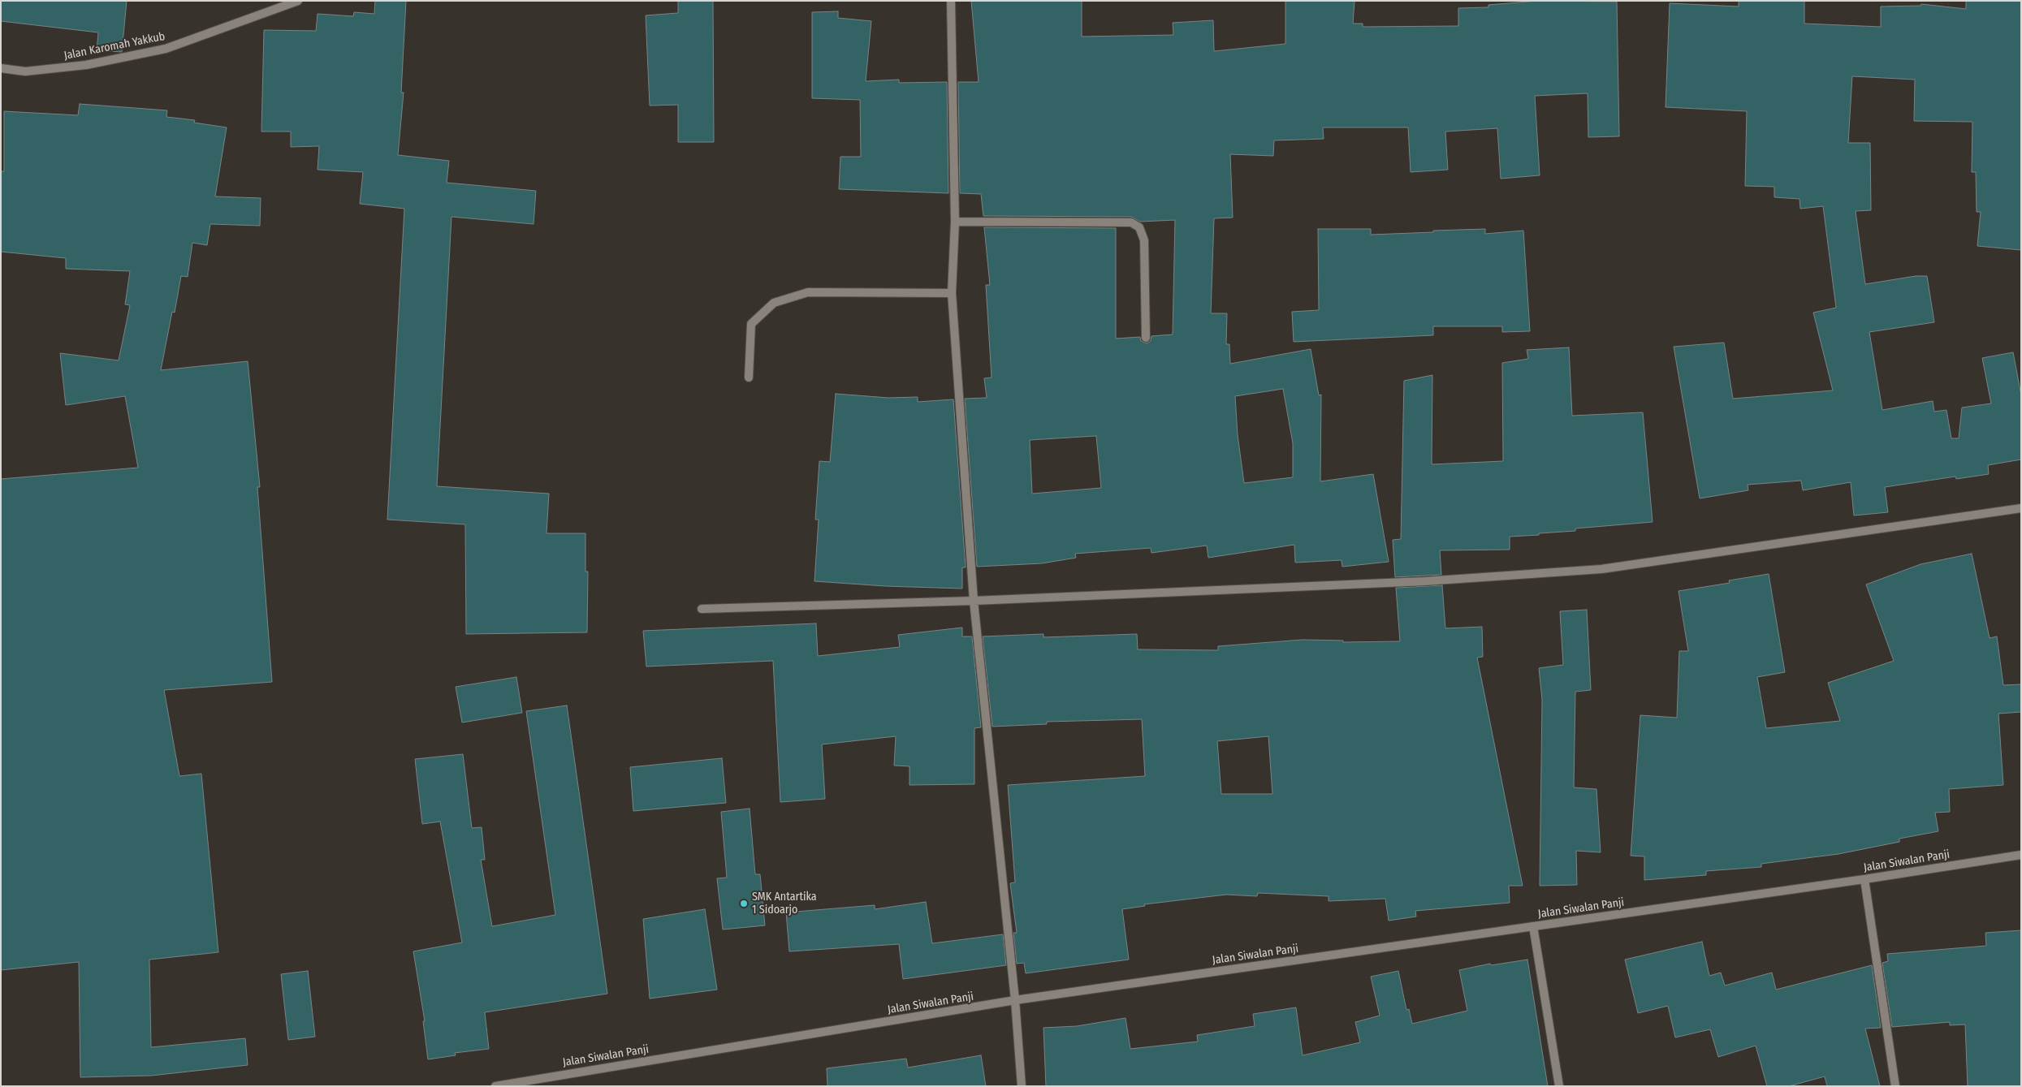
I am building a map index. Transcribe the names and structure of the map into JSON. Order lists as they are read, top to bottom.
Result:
{
  "streets": {
    "street": ["Jalan Karomah Yakkub", "Jalan Siwalan Panji"]
  },
  "places": ["SMK Antartika 1 Sidoarjo"]
}
